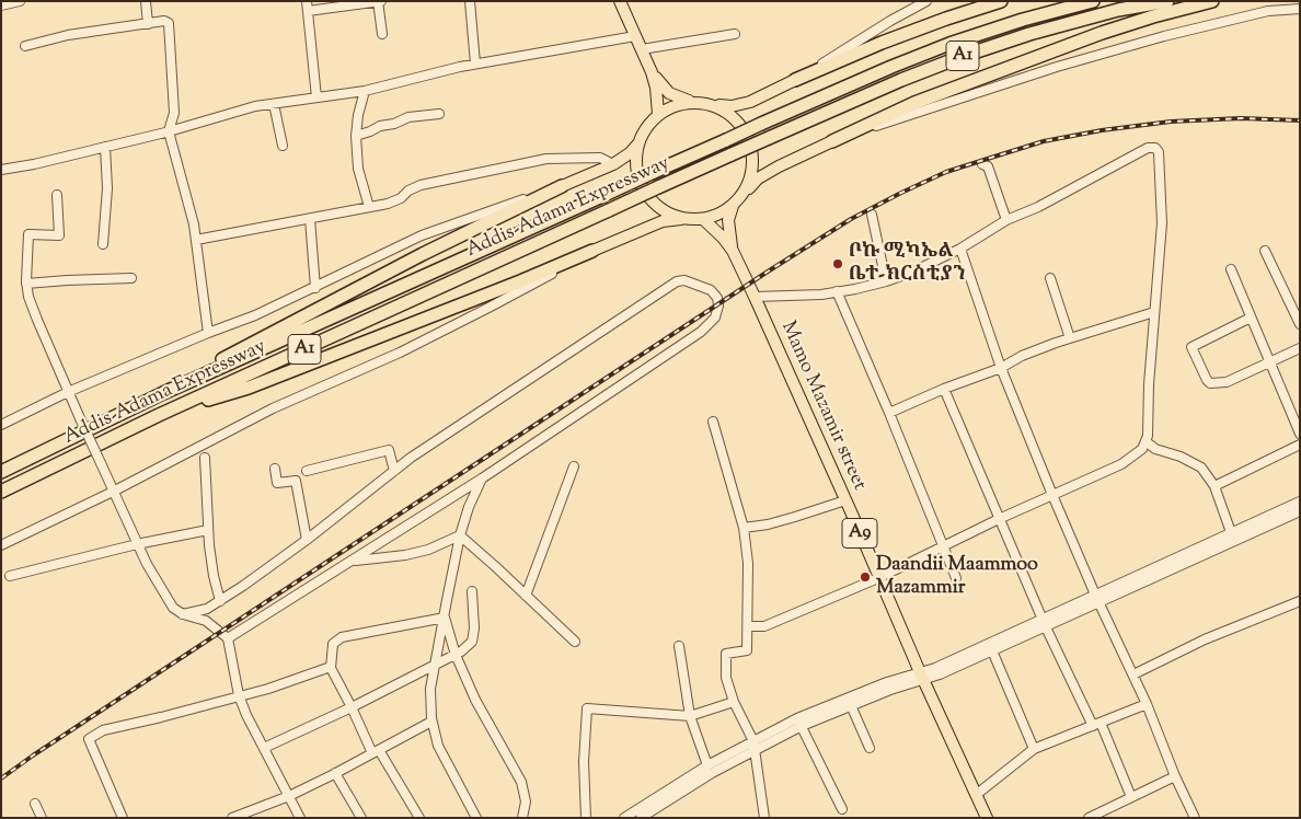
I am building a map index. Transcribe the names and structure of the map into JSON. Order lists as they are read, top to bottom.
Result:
{
  "streets": {
    "highway": ["A1", "Addis-Adama Expressway"],
    "main road": ["Mamo Mazamir street", "A9"]
  },
  "crossings": [
    ["Mamo Mazamir street", "A9"]
  ],
  "places": ["ቦኩ ሚካኤል ቤተ-ክርስቲያን", "Daandii Maammoo Mazammir"]
}
